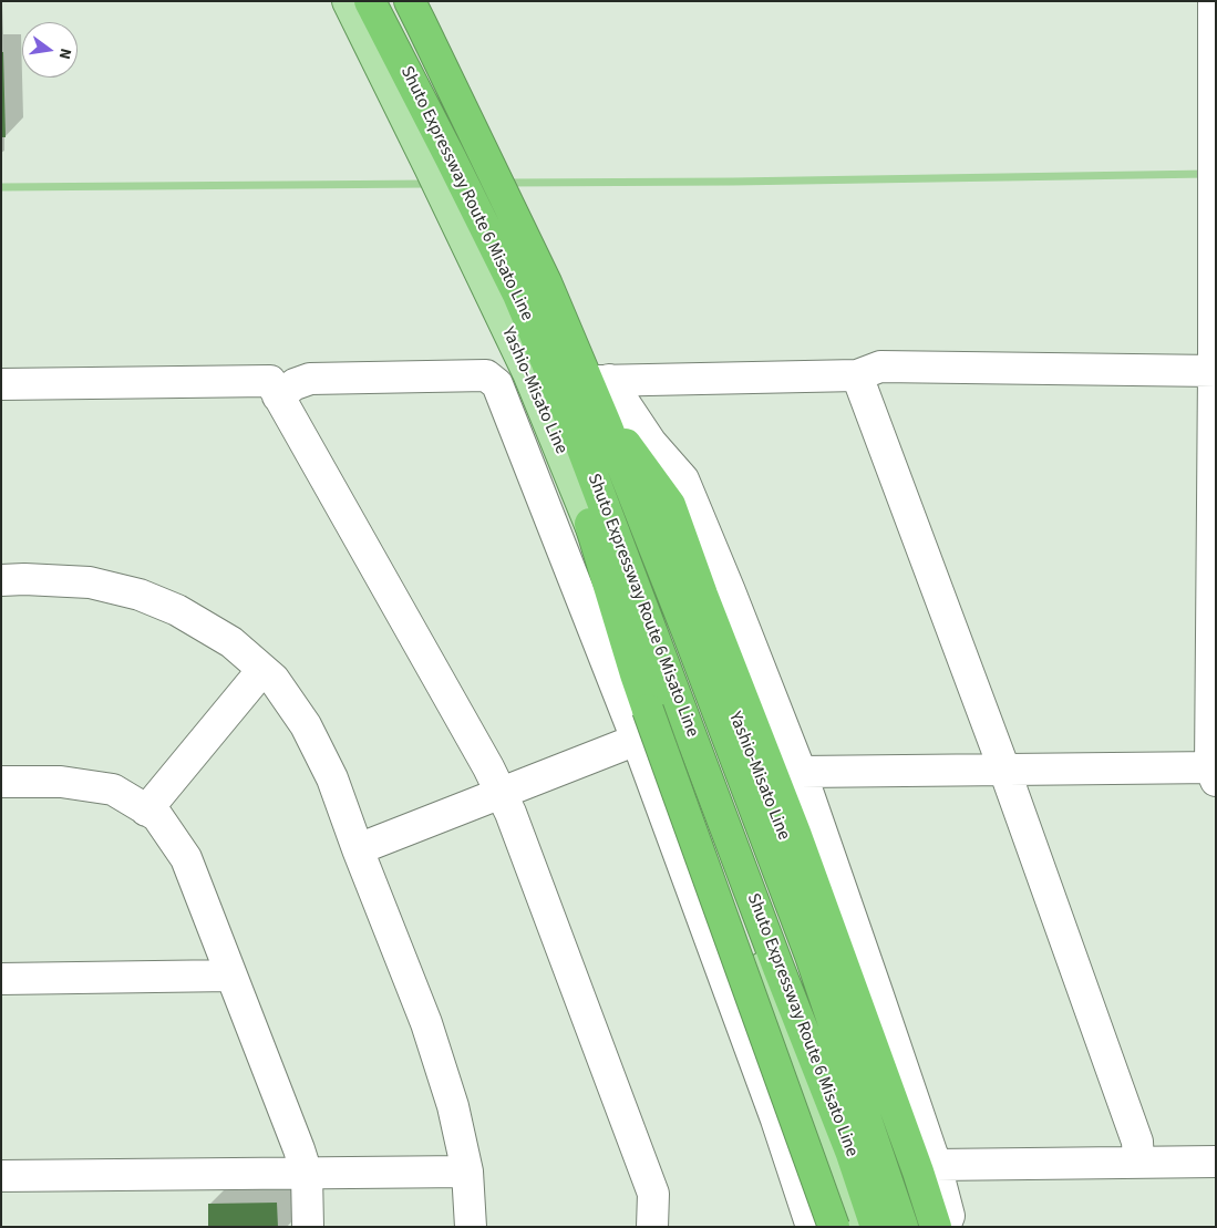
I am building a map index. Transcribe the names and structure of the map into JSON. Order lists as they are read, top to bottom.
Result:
{
  "streets": {
    "highway": ["Shuto Expressway Route 6 Misato Line"],
    "main road": ["Yashio-Misato Line"]
  },
  "north": "right"
}
